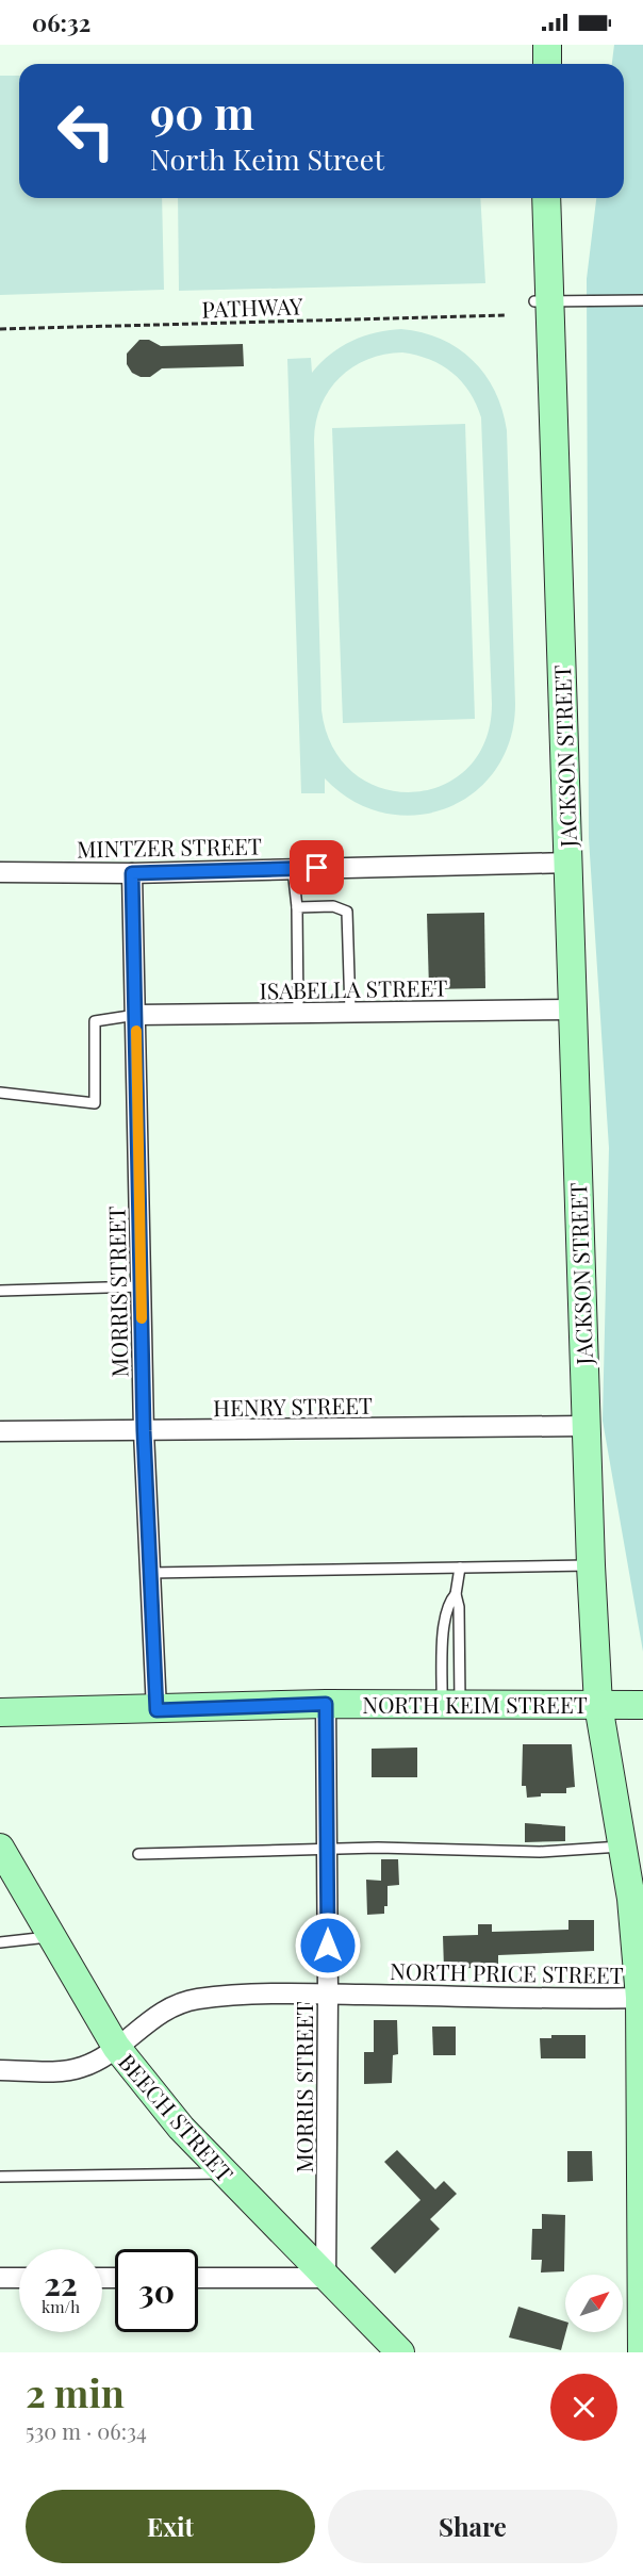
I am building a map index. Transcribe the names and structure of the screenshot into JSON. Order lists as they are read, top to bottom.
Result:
{
  "streets": {
    "street": [
      "JACKSON STREET",
      "MINTZER STREET",
      "ISABELLA STREET",
      "MORRIS STREET",
      "HENRY STREET",
      "NORTH KEIM STREET",
      "NORTH PRICE STREET",
      "BEECH STREET"
    ],
    "path": ["PATHWAY"]
  },
  "crossings": [
    ["JACKSON STREET", "MINTZER STREET"],
    ["JACKSON STREET", "ISABELLA STREET"],
    ["JACKSON STREET", "HENRY STREET"],
    ["JACKSON STREET", "NORTH KEIM STREET"],
    ["JACKSON STREET", "NORTH PRICE STREET"],
    ["MINTZER STREET", "MORRIS STREET"],
    ["ISABELLA STREET", "MORRIS STREET"],
    ["MORRIS STREET", "HENRY STREET"],
    ["MORRIS STREET", "NORTH KEIM STREET"],
    ["MORRIS STREET", "NORTH PRICE STREET"],
    ["MORRIS STREET", "BEECH STREET"],
    ["NORTH PRICE STREET", "BEECH STREET"]
  ],
  "north": "top right",
  "page": {
    "status": "06:32",
    "turn": ["90 m", "North Keim Street"],
    "speed": "22 km/h",
    "limit": "30",
    "heading": ["2 min", "530 m · 06:34"],
    "buttons": ["Exit", "Share"]
  }
}
